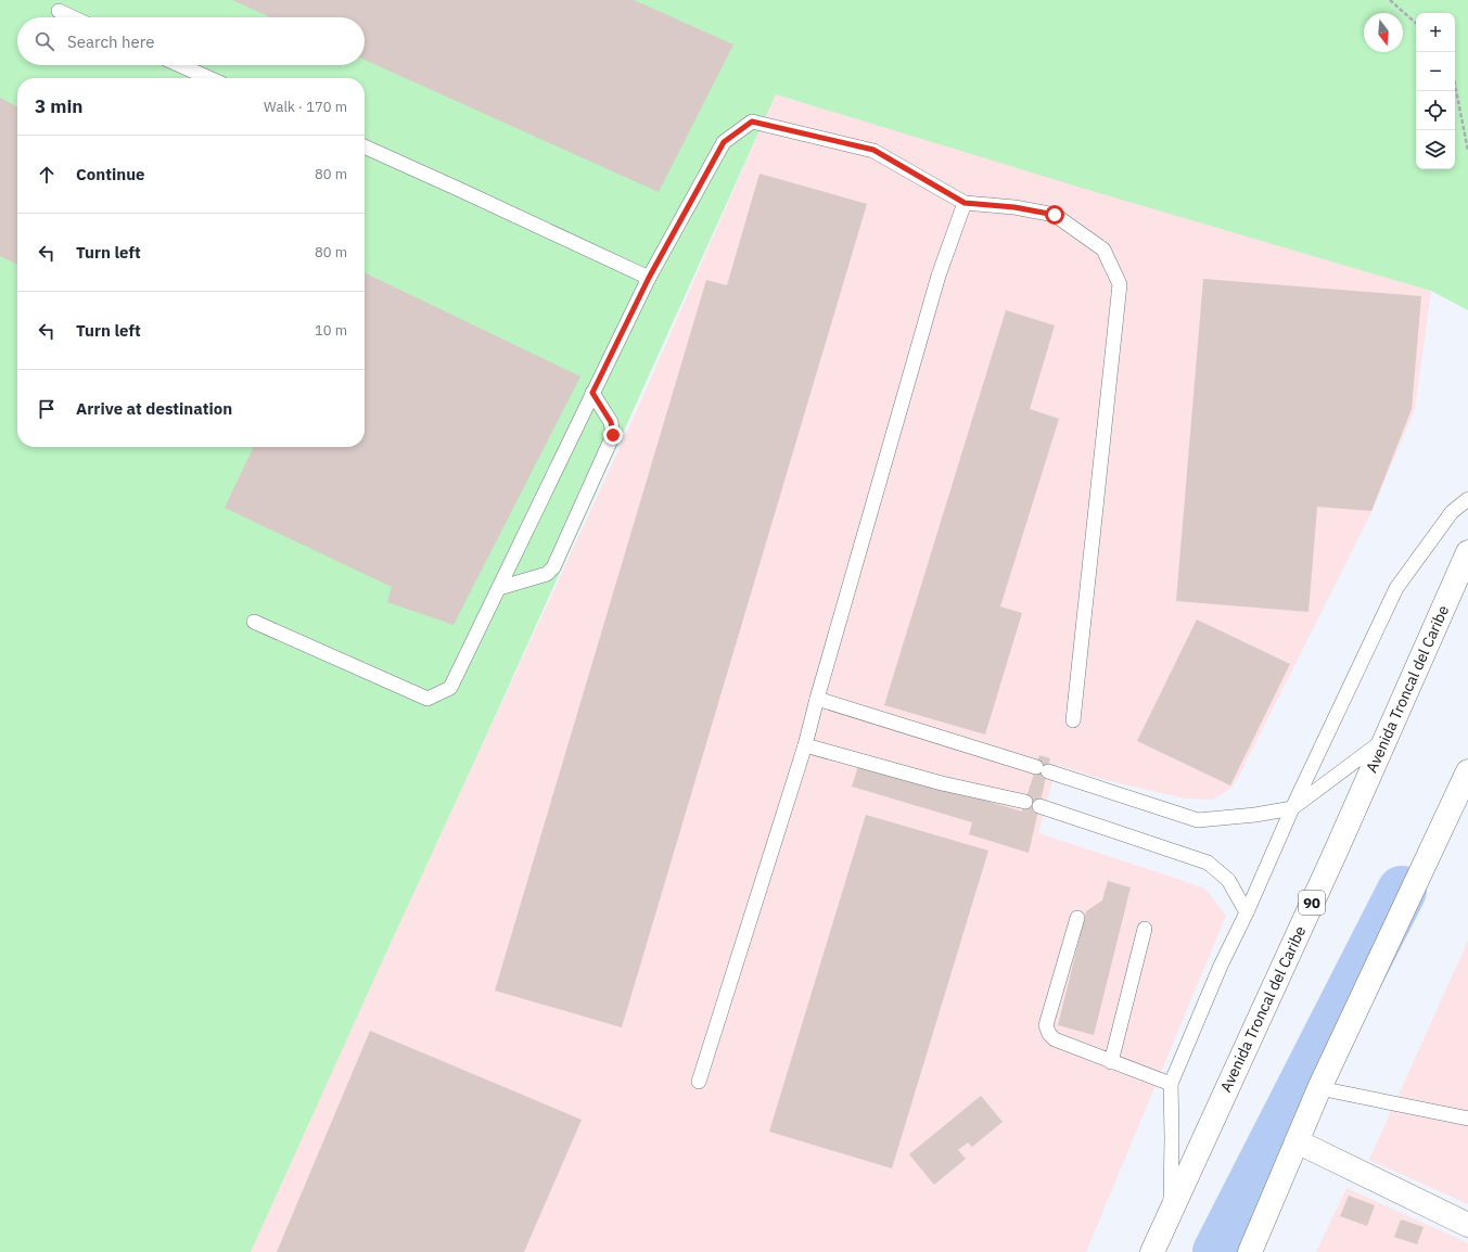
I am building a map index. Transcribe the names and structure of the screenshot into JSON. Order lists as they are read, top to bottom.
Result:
{
  "streets": {
    "main road": ["Avenida Troncal del Caribe", "90"]
  },
  "north": "bottom",
  "page": {
    "map_buttons": ["+", "−"],
    "search": "Search here",
    "heading": ["3 min", "Walk · 170 m"],
    "list": [
      ["Continue", "80 m"],
      ["Turn left", "80 m"],
      ["Turn left", "10 m"],
      "Arrive at destination"
    ]
  }
}
